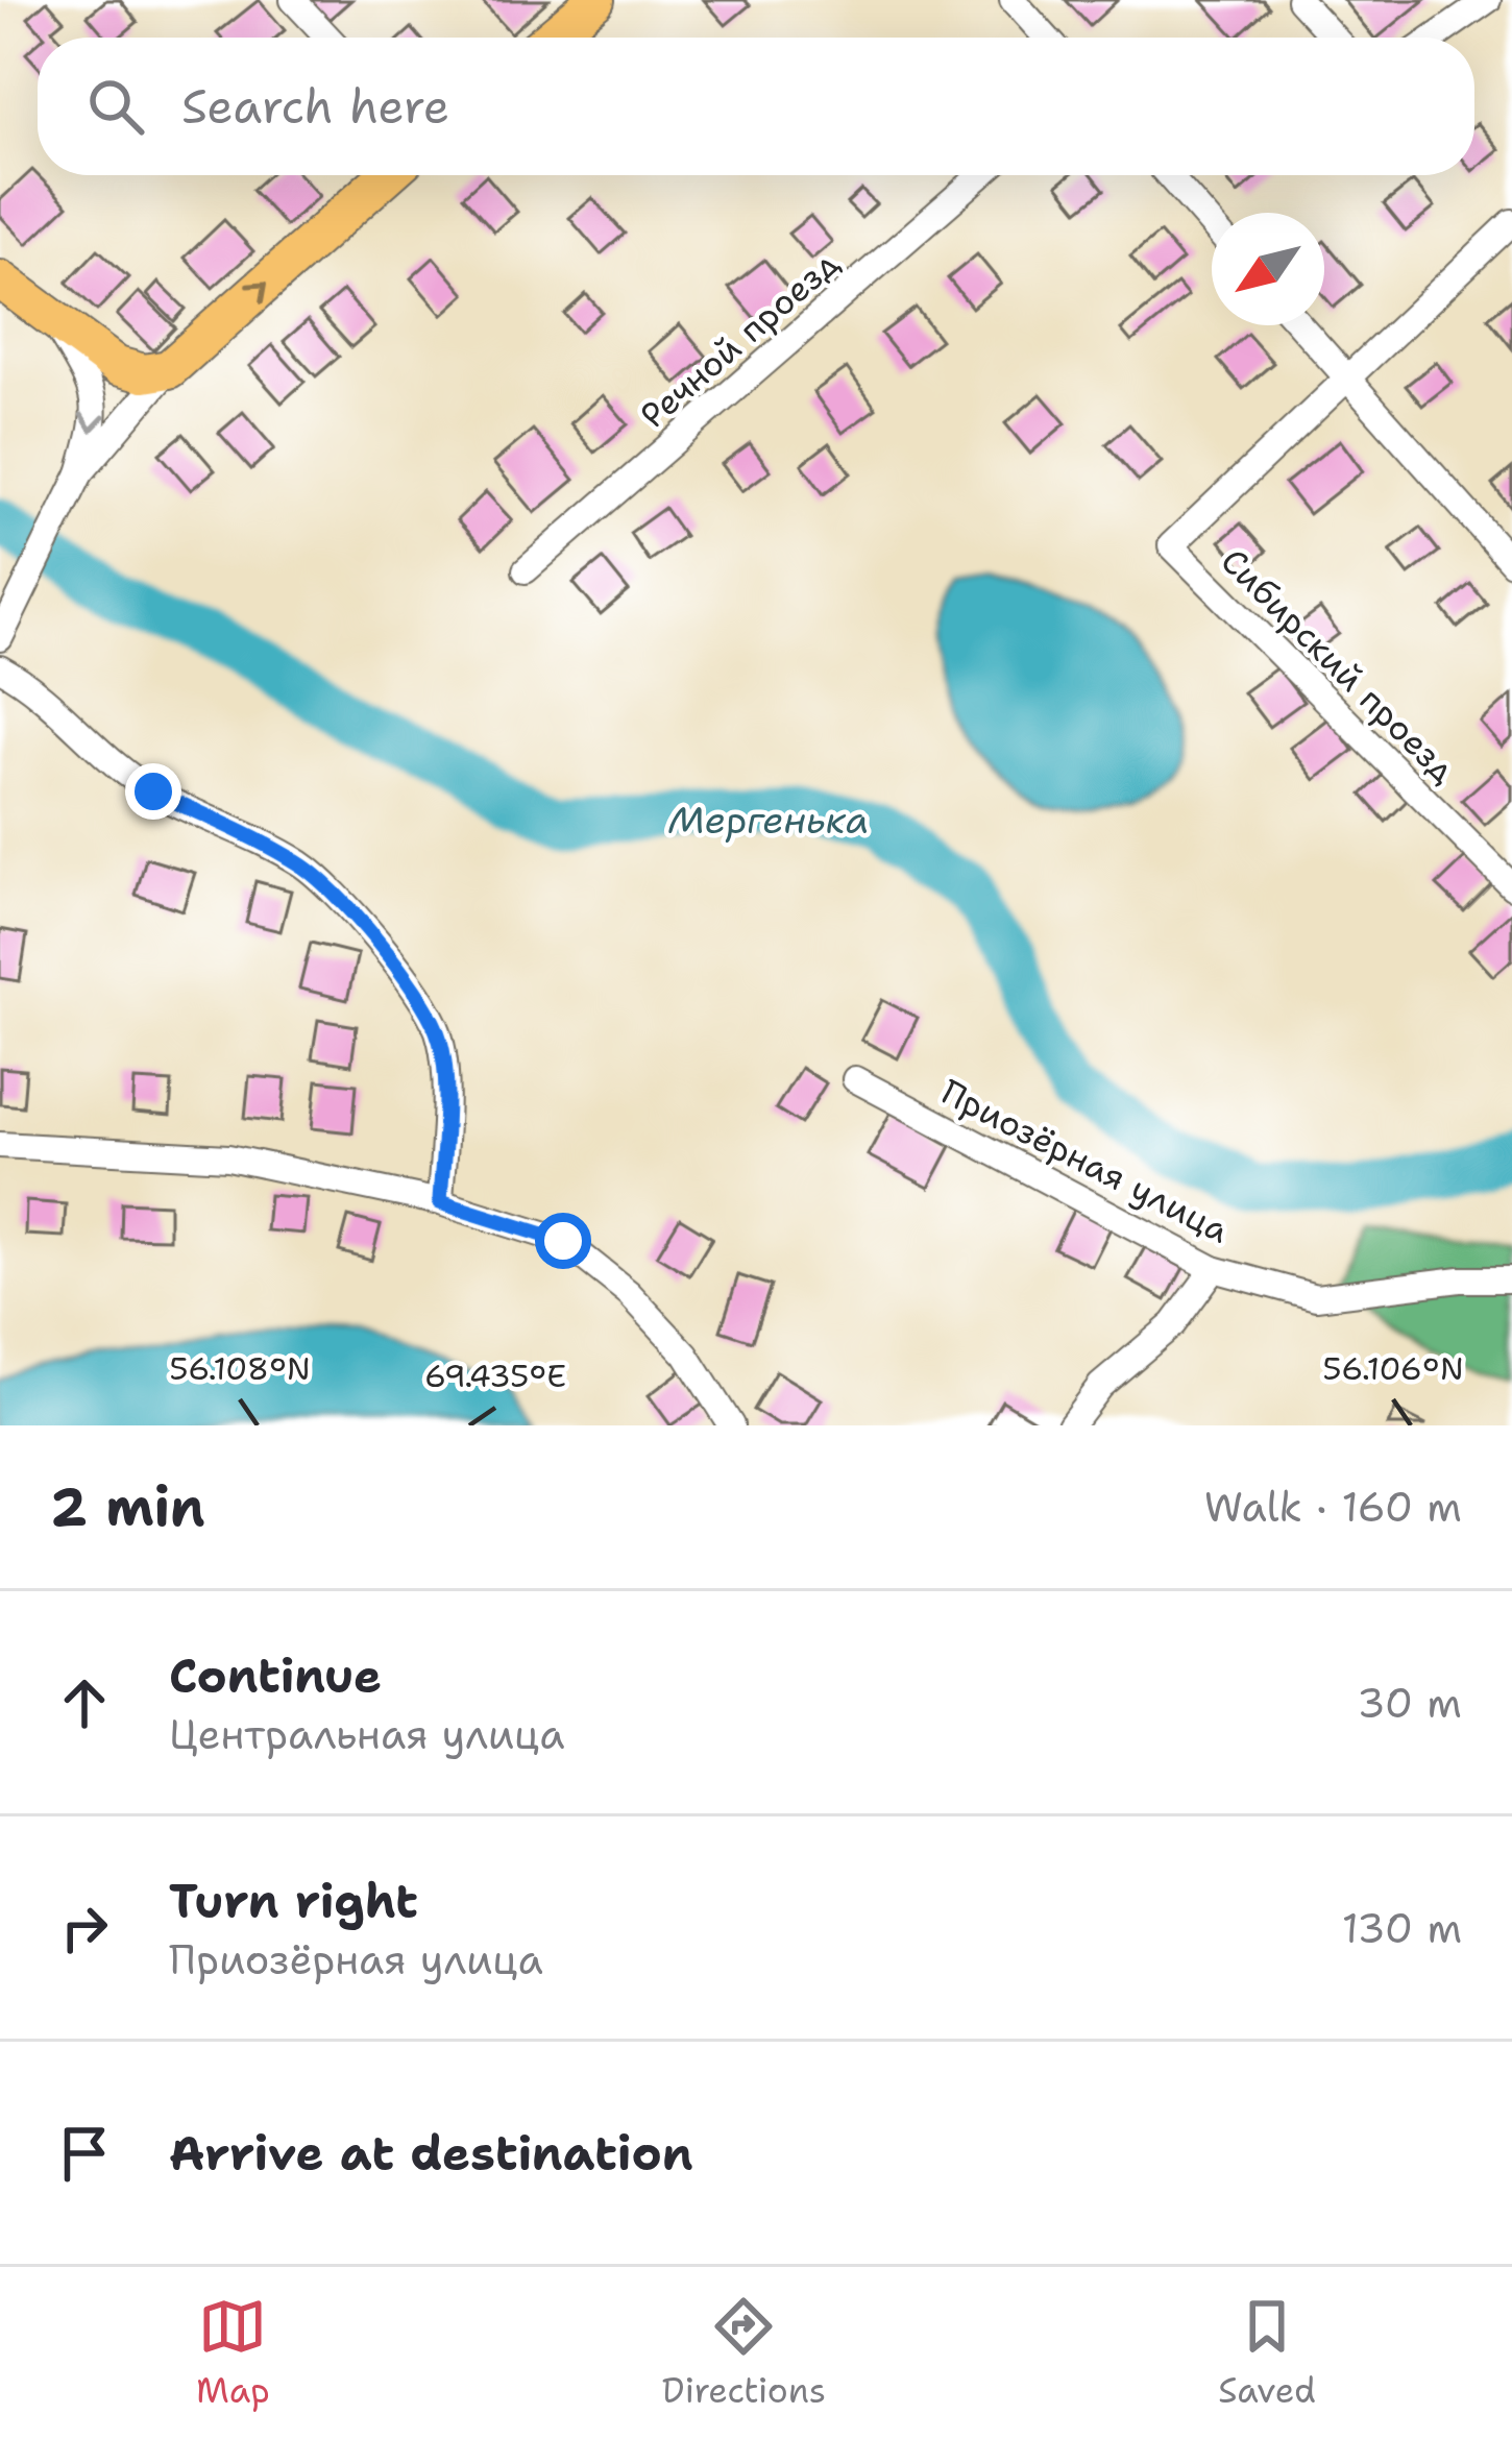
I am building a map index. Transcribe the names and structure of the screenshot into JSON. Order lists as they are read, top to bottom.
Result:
{
  "streets": {
    "street": ["Речной проезд", "Сибирский проезд", "Приозёрная улица"]
  },
  "water": ["Мергенька"],
  "north": "bottom left",
  "page": {
    "search": "Search here",
    "heading": ["2 min", "Walk · 160 m"],
    "list": [
      ["Continue", "Центральная улица", "30 m"],
      ["Turn right", "Приозёрная улица", "130 m"],
      "Arrive at destination"
    ],
    "nav": ["Map", "Directions", "Saved"]
  },
  "coordinates": ["56.108°N", "56.106°N", "69.435°E"]
}
